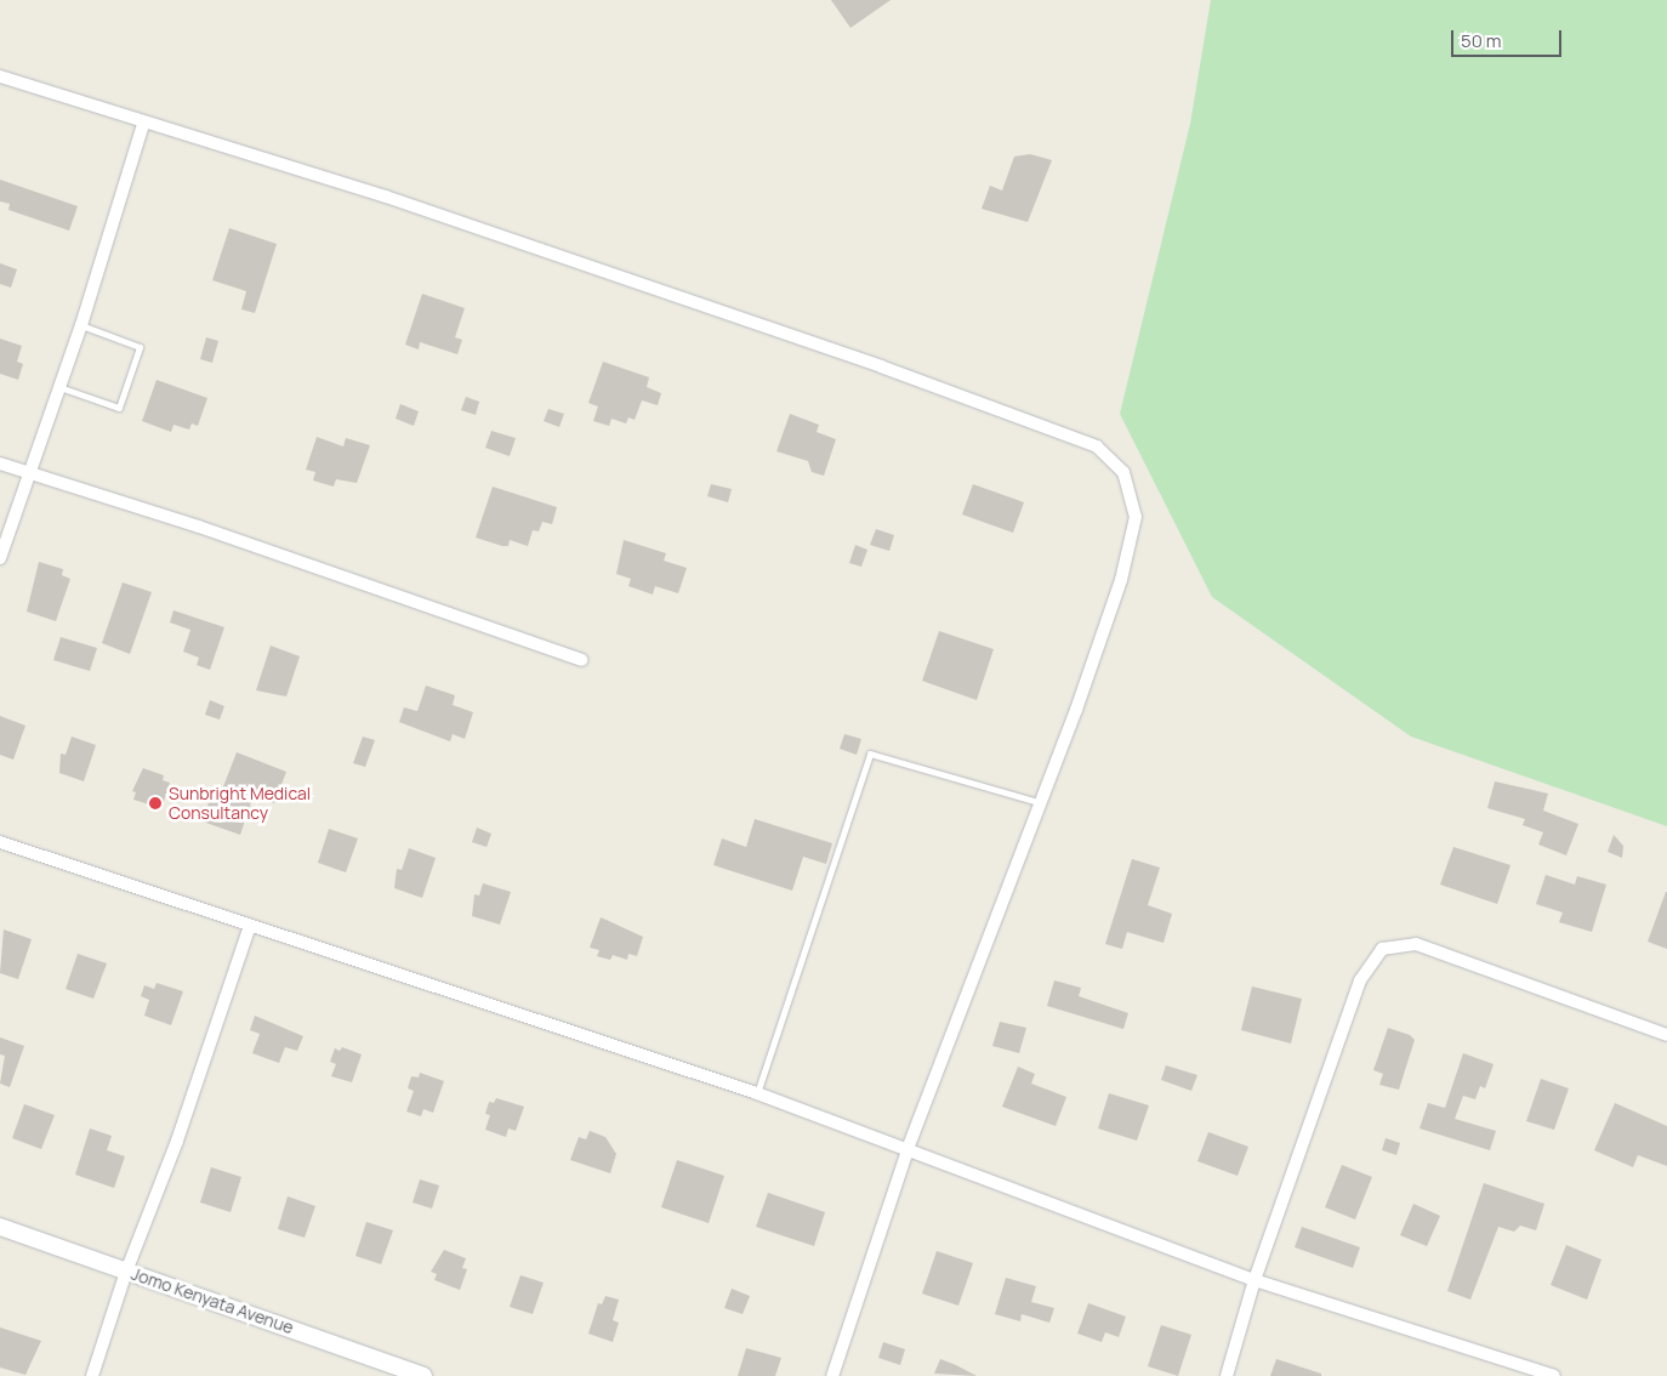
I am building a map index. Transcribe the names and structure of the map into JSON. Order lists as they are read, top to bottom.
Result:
{
  "streets": {
    "street": ["Jomo Kenyata Avenue"]
  },
  "places": ["Sunbright Medical Consultancy"],
  "scale_bar": "50 m"
}
